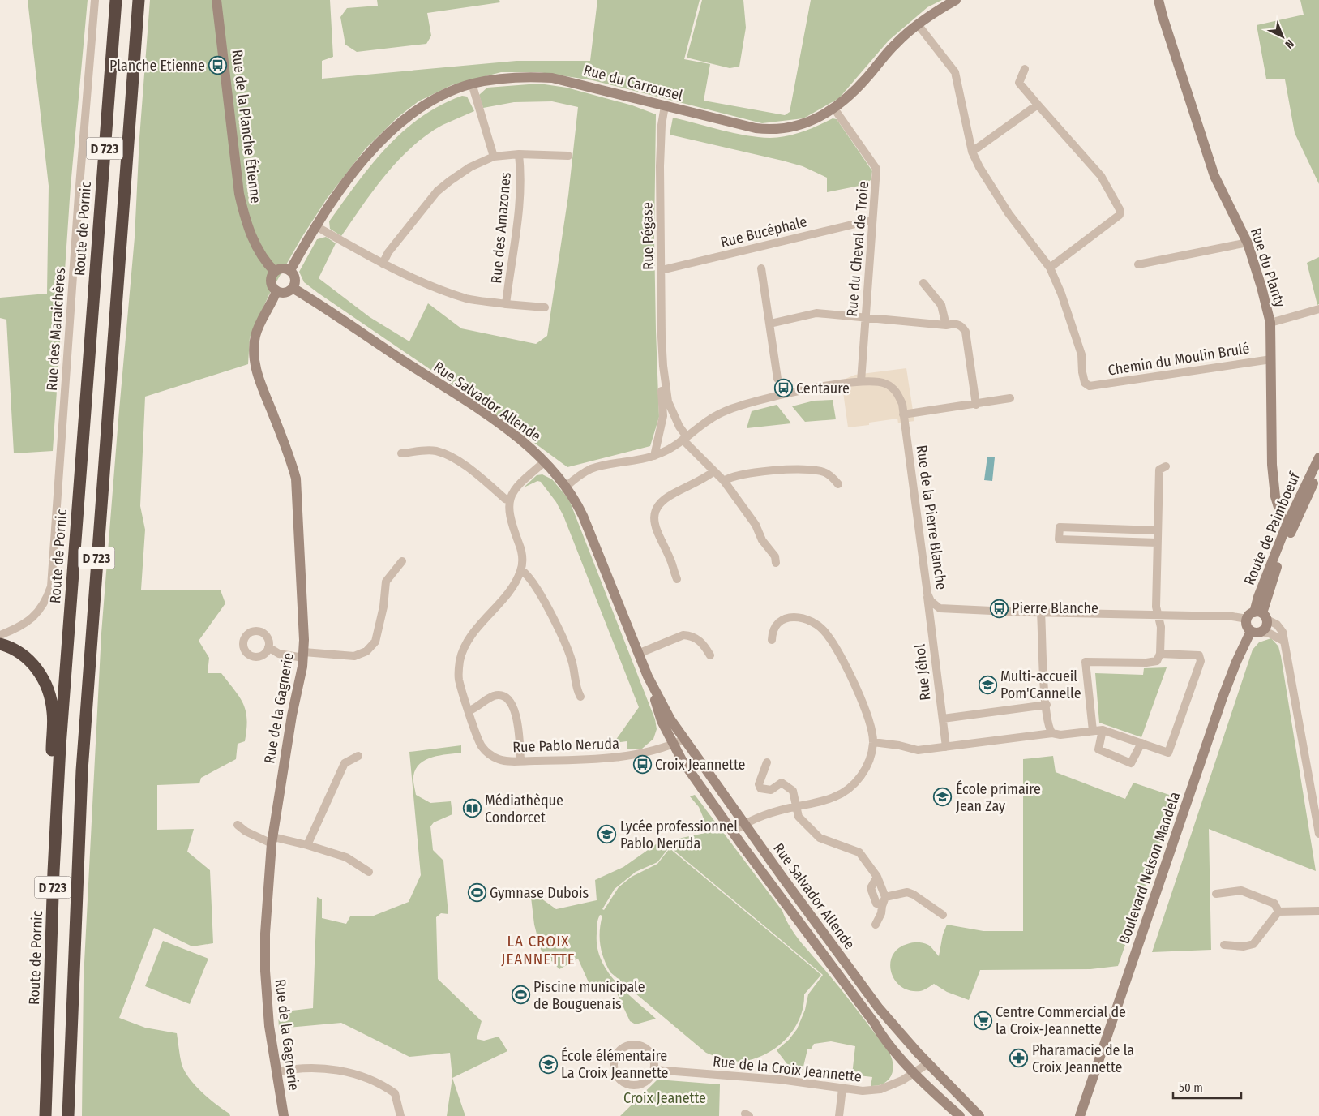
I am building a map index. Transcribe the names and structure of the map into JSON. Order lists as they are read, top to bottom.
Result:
{
  "streets": {
    "highway": ["D 723", "Route de Pornic"],
    "street": [
      "Rue du Carrousel",
      "Rue de la Planche Étienne",
      "Rue des Amazones",
      "Rue Bucéphale",
      "Rue Pégase",
      "Rue du Cheval de Troie",
      "Rue du Planty",
      "Rue des Maraichères",
      "Chemin du Moulin Brulé",
      "Rue Salvador Allende",
      "Rue de la Pierre Blanche",
      "Route de Paimboeuf",
      "Rue Jéhol",
      "Rue de la Gagnerie",
      "Rue Pablo Neruda",
      "Boulevard Nelson Mandela",
      "Rue de la Croix Jeannette"
    ]
  },
  "crossings": [
    ["Rue du Carrousel", "Rue de la Planche Étienne"],
    ["Rue du Carrousel", "Rue des Amazones"],
    ["Rue du Carrousel", "Rue Pégase"],
    ["Rue du Carrousel", "Rue du Cheval de Troie"],
    ["Rue du Carrousel", "Rue Salvador Allende"],
    ["Rue du Carrousel", "Rue de la Gagnerie"],
    ["Rue de la Planche Étienne", "Rue Salvador Allende"],
    ["Rue de la Planche Étienne", "Rue de la Gagnerie"],
    ["Rue Bucéphale", "Rue Pégase"],
    ["Rue Bucéphale", "Rue du Cheval de Troie"],
    ["Rue Pégase", "Rue de la Pierre Blanche"],
    ["Rue du Cheval de Troie", "Rue de la Pierre Blanche"],
    ["Rue du Planty", "Chemin du Moulin Brulé"],
    ["Rue du Planty", "Route de Paimboeuf"],
    ["Rue Salvador Allende", "Rue de la Pierre Blanche"],
    ["Rue Salvador Allende", "Rue de la Gagnerie"],
    ["Rue Salvador Allende", "Rue Pablo Neruda"],
    ["Rue Salvador Allende", "Rue de la Croix Jeannette"],
    ["Rue de la Pierre Blanche", "Route de Paimboeuf"],
    ["Rue de la Pierre Blanche", "Rue Jéhol"],
    ["Route de Paimboeuf", "Boulevard Nelson Mandela"]
  ],
  "districts": ["LA CROIX JEANNETTE"],
  "parks": ["Croix Jeanette"],
  "places": {
    "bus stop": [
      "Planche Etienne",
      "Centaure",
      "Pierre Blanche",
      "Croix Jeannette"
    ],
    "school or university": [
      "Multi-accueil Pom'Cannelle",
      "École primaire Jean Zay",
      "Lycée professionnel Pablo Neruda",
      "École élémentaire La Croix Jeannette"
    ],
    "library": ["Médiathèque Condorcet"],
    "sports": ["Gymnase Dubois", "Piscine municipale de Bouguenais"],
    "supermarket": ["Centre Commercial de la Croix-Jeannette"],
    "pharmacy": ["Pharamacie de la Croix Jeannette"]
  },
  "scale_bar": "50 m",
  "north": "bottom right"
}
